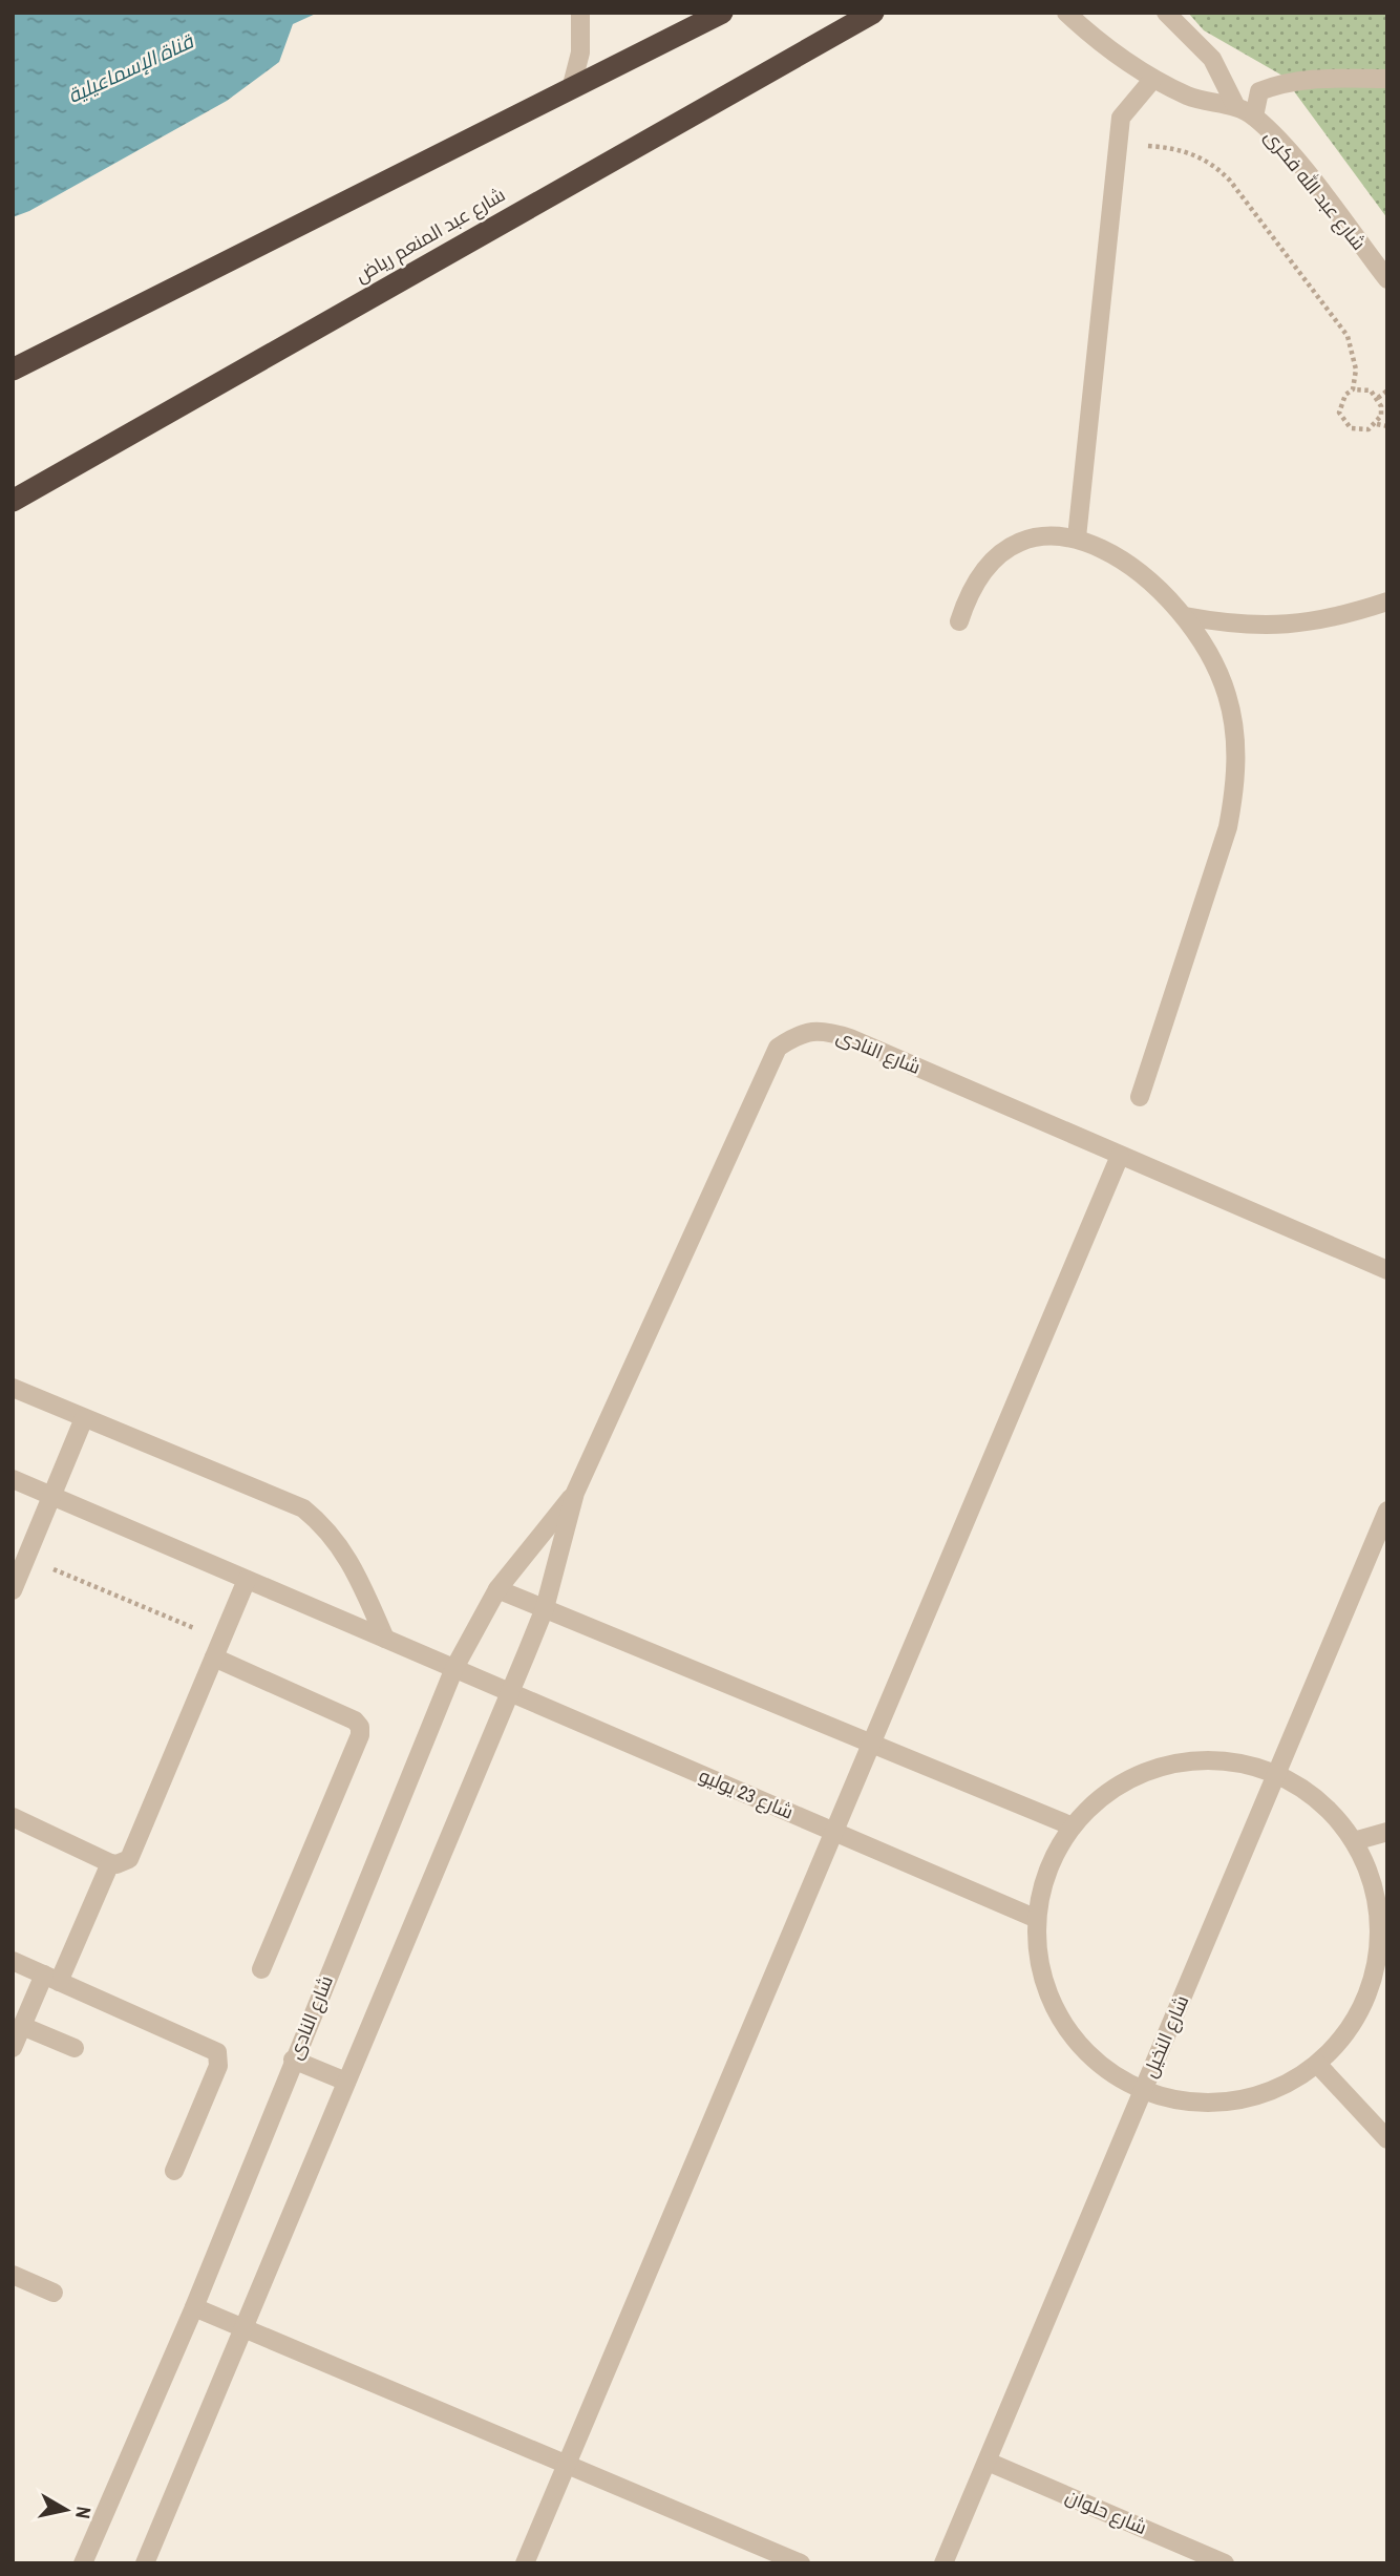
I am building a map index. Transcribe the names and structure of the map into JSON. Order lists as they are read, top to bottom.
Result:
{
  "streets": {
    "highway": ["شارع عبد المنعم رياض"],
    "street": [
      "شارع عبد الله فكرى",
      "شارع النادى",
      "شارع 23 يوليو",
      "شارع النخيل",
      "شارع حلوان"
    ]
  },
  "crossings": [
    ["شارع النادى", "شارع 23 يوليو"],
    ["شارع النخيل", "شارع حلوان"]
  ],
  "water": ["قناة الإسماعيلية"],
  "north": "right"
}
